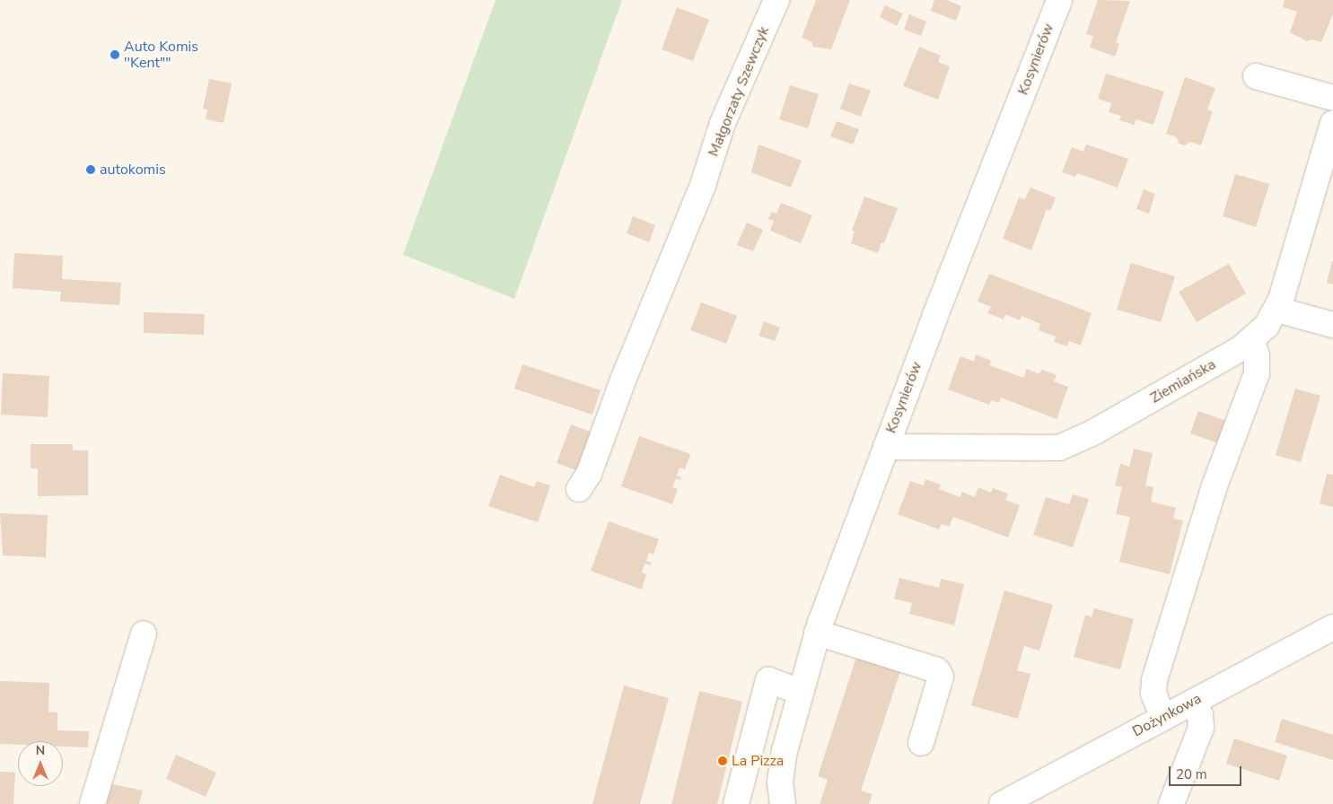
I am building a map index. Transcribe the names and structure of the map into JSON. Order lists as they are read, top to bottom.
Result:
{
  "streets": {
    "street": [
      "Kosynierów",
      "Małgorzaty Szewczyk",
      "Ziemiańska",
      "Dożynkowa"
    ]
  },
  "crossings": [
    ["Kosynierów", "Ziemiańska"]
  ],
  "places": ["Auto Komis ''Kent\"\"", "autokomis", "La Pizza"],
  "scale_bar": "20 m",
  "north": "top"
}
